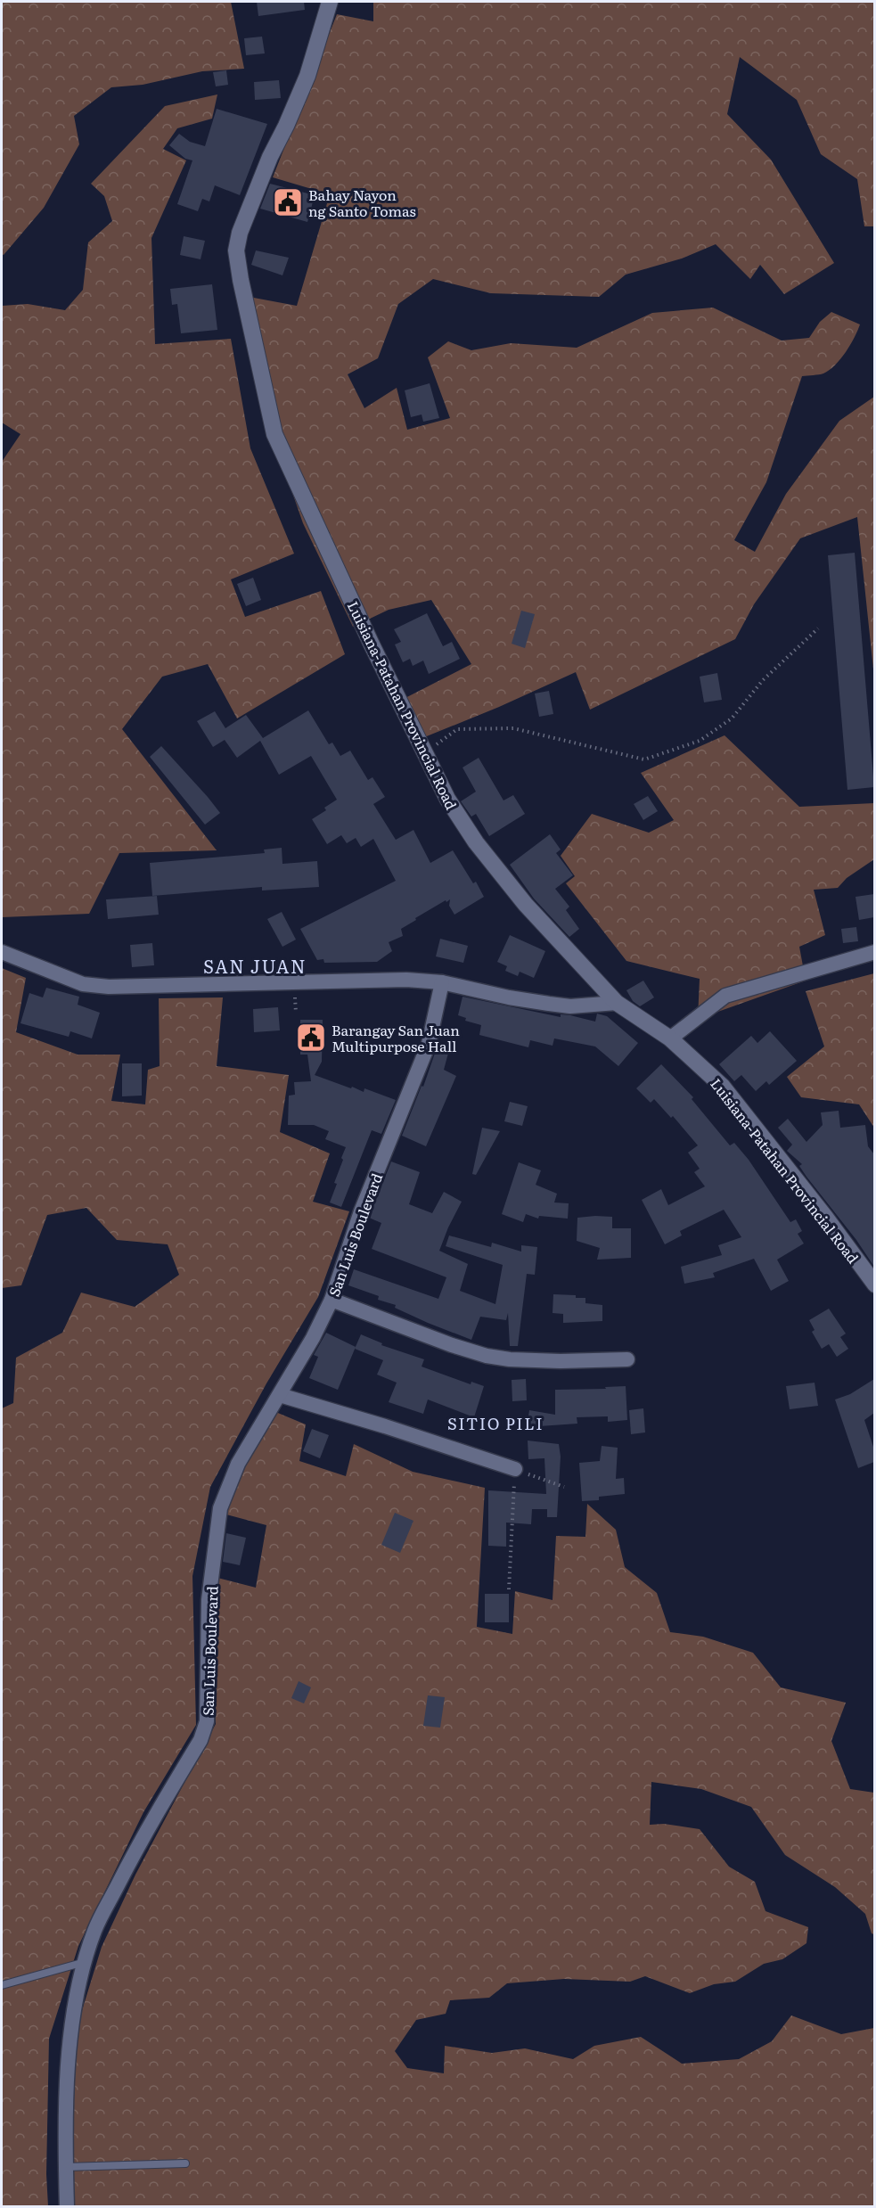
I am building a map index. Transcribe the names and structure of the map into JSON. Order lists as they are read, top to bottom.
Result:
{
  "streets": {
    "street": ["Luisiana-Patahan Provincial Road", "San Luis Boulevard"]
  },
  "districts": ["SAN JUAN", "SITIO PILI"],
  "places": {
    "public building": ["Bahay Nayon ng Santo Tomas", "Barangay San Juan Multipurpose Hall"]
  }
}
